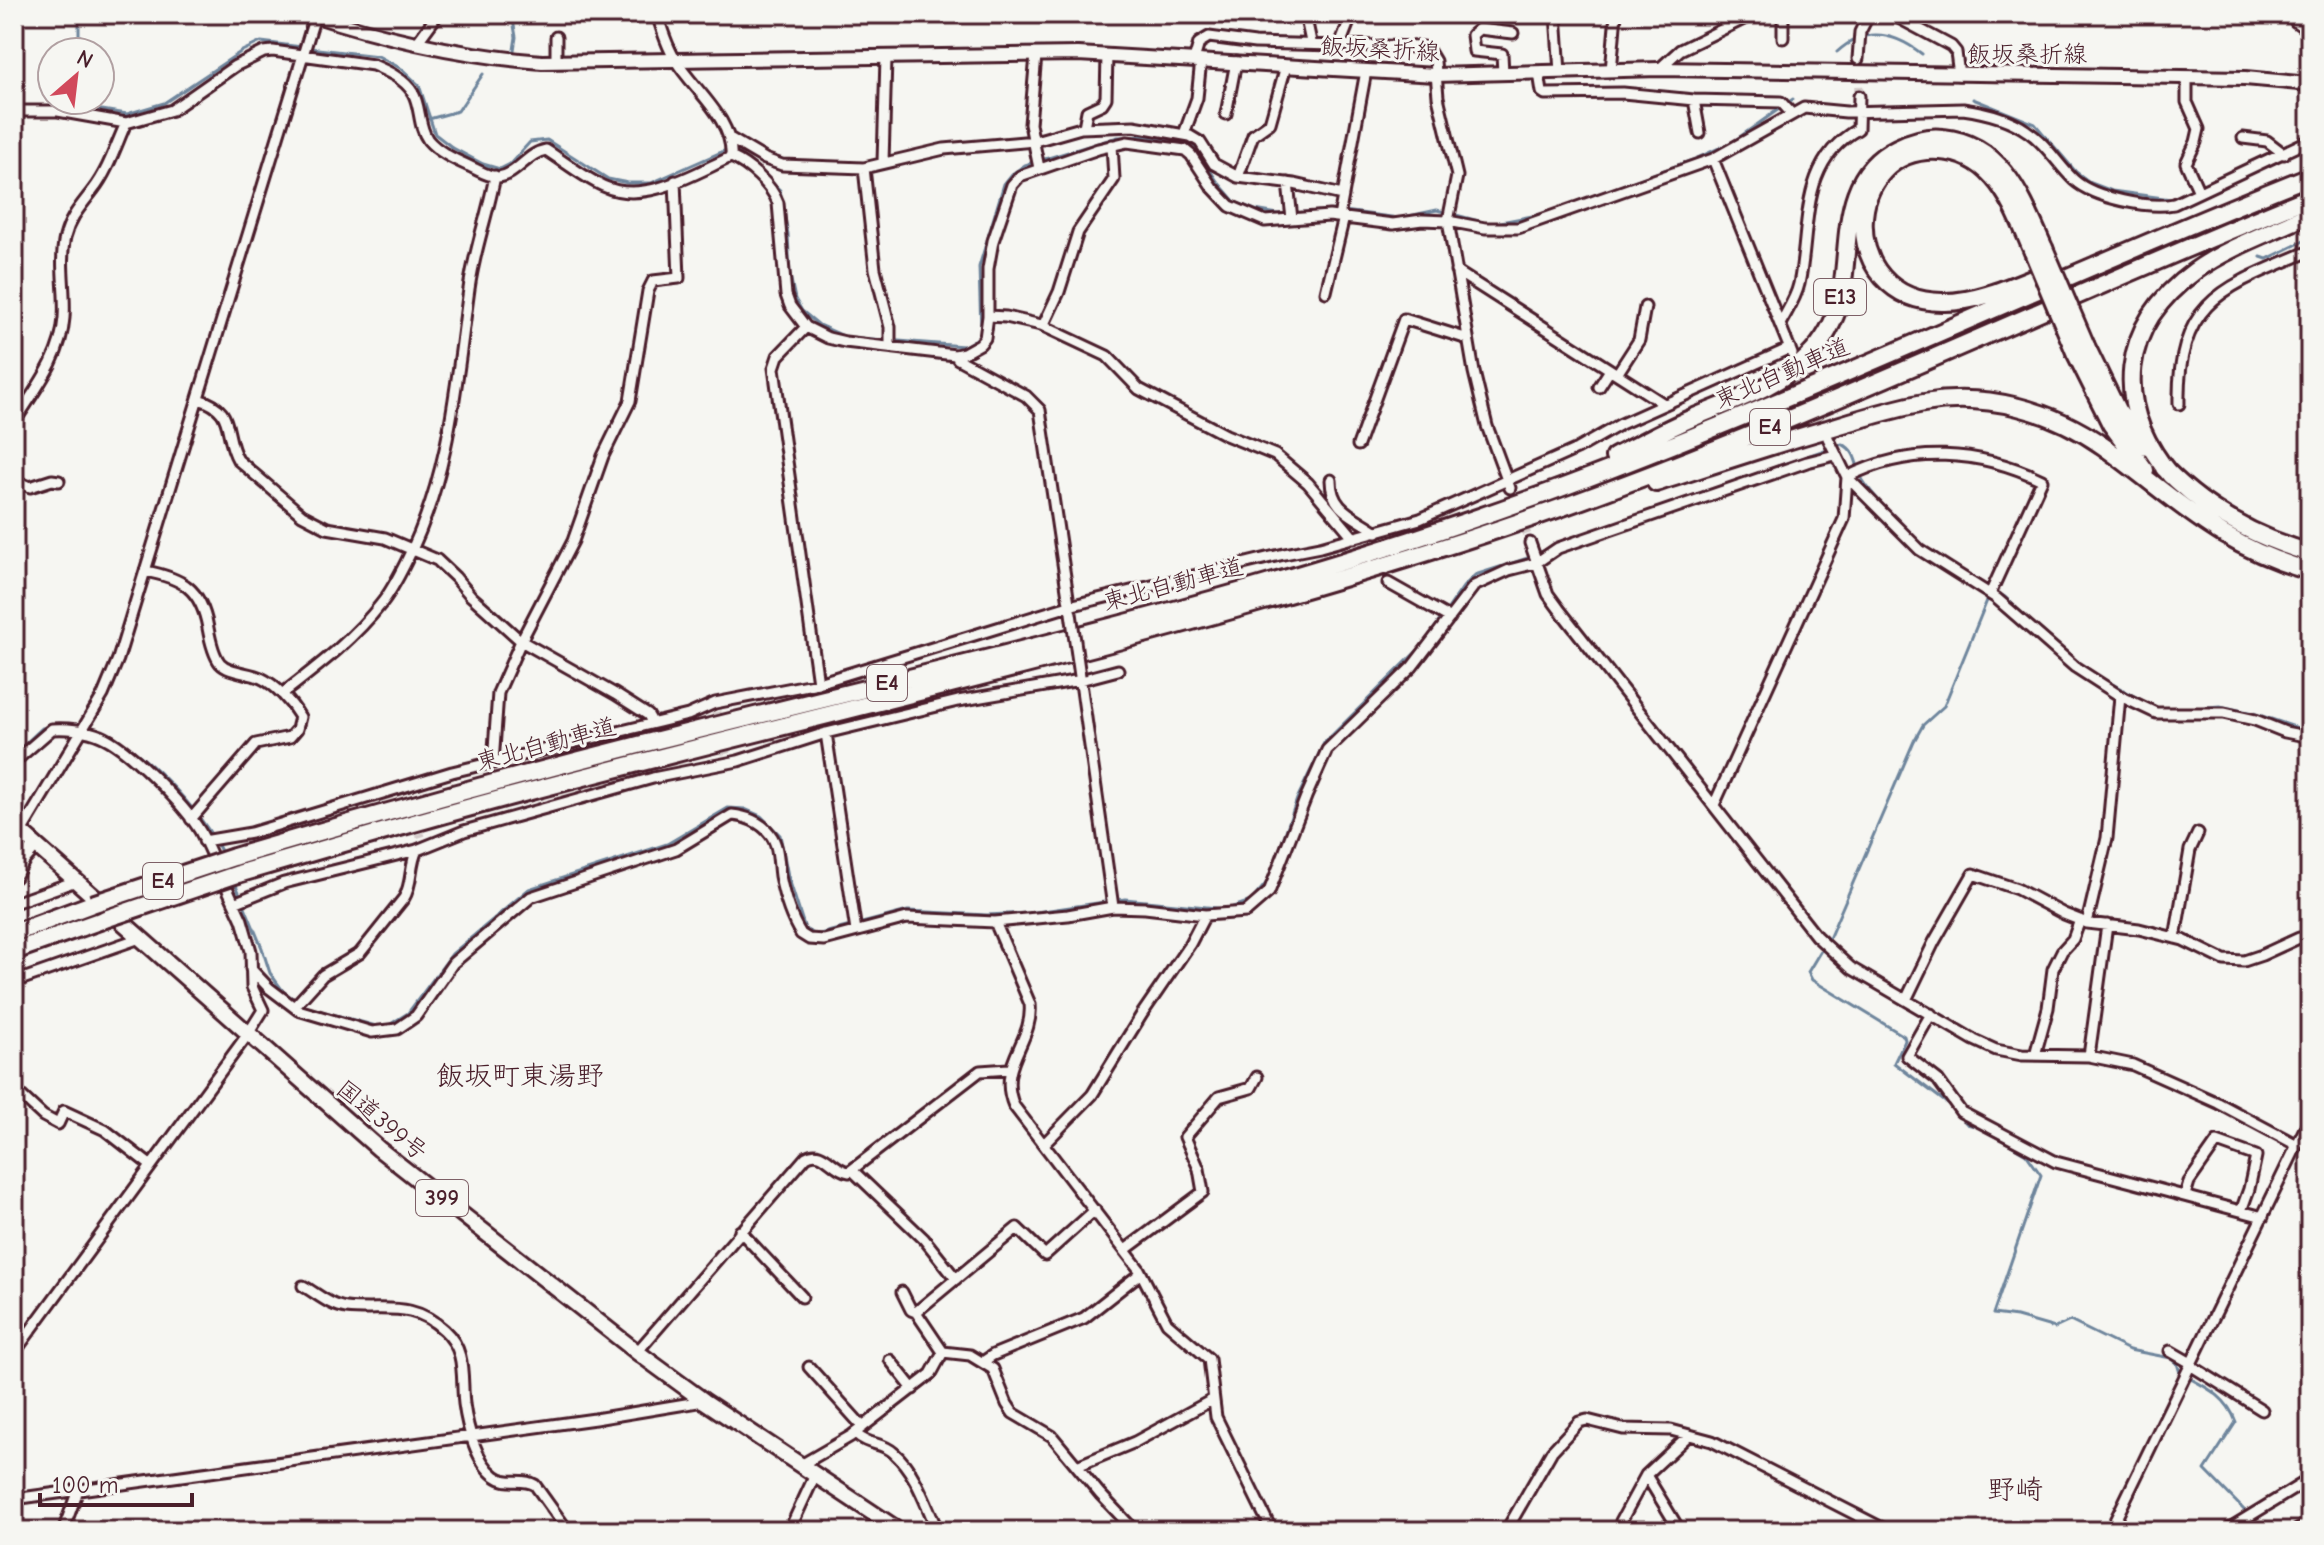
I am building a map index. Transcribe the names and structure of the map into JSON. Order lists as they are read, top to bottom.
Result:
{
  "streets": {
    "highway": [
      "E13",
      "東北自動車道",
      "E4",
      "国道399号",
      "399"
    ],
    "main road": ["飯坂桑折線"]
  },
  "crossings": [
    ["E13", "東北自動車道"]
  ],
  "districts": ["飯坂町東湯野", "野崎"],
  "scale_bar": "100 m",
  "north": "top right"
}
